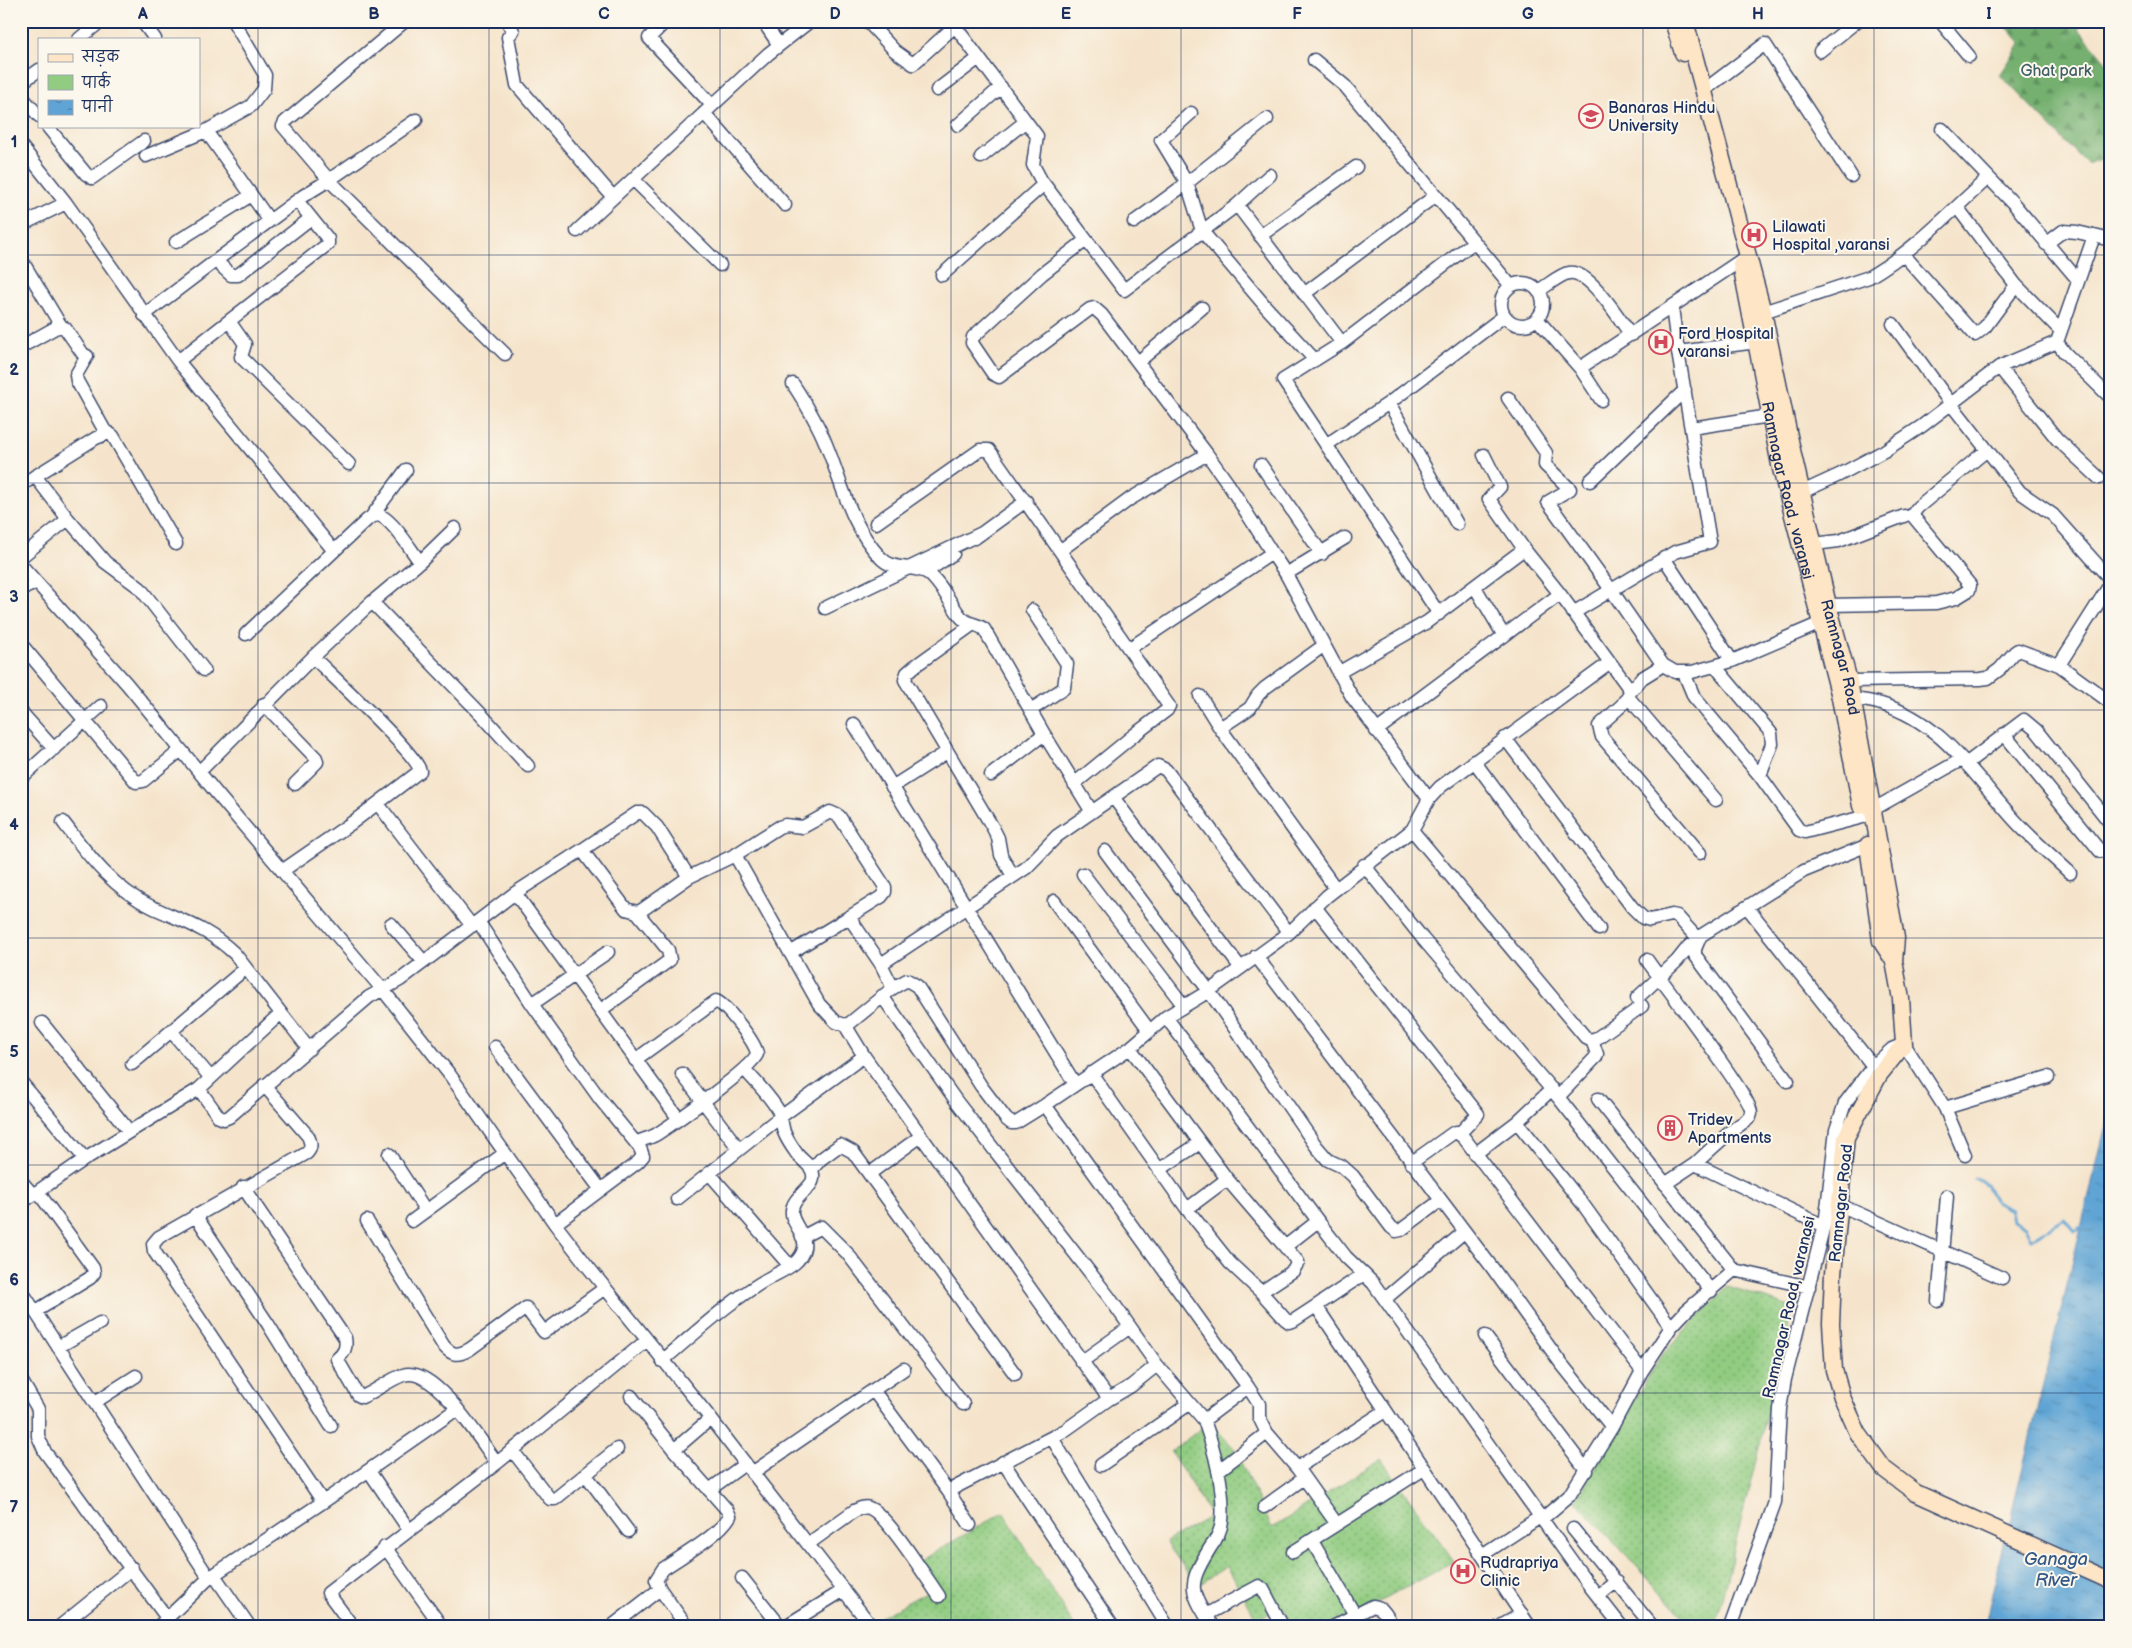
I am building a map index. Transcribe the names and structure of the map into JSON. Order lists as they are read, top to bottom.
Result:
{
  "streets": {
    "main road": ["Ramnagar Road , varansi", "Ramnagar Road"],
    "street": ["Ramnagar Road, varanasi"]
  },
  "crossings": [
    ["Ramnagar Road , varansi", "Ramnagar Road"],
    ["Ramnagar Road", "Ramnagar Road, varanasi"]
  ],
  "water": ["Ganaga River"],
  "parks": ["Ghat park"],
  "places": {
    "school or university": ["Banaras Hindu University"],
    "hospital": ["Lilawati Hospital ,varansi", "Ford Hospital varansi", "Rudrapriya Clinic"],
    "building": ["Tridev Apartments"]
  },
  "legend": ["सड़क", "पार्क", "पानी"],
  "grid": {
    "columns": [
      "A",
      "B",
      "C",
      "D",
      "E",
      "F",
      "G",
      "H",
      "I"
    ],
    "rows": [
      "1",
      "2",
      "3",
      "4",
      "5",
      "6",
      "7"
    ]
  }
}
